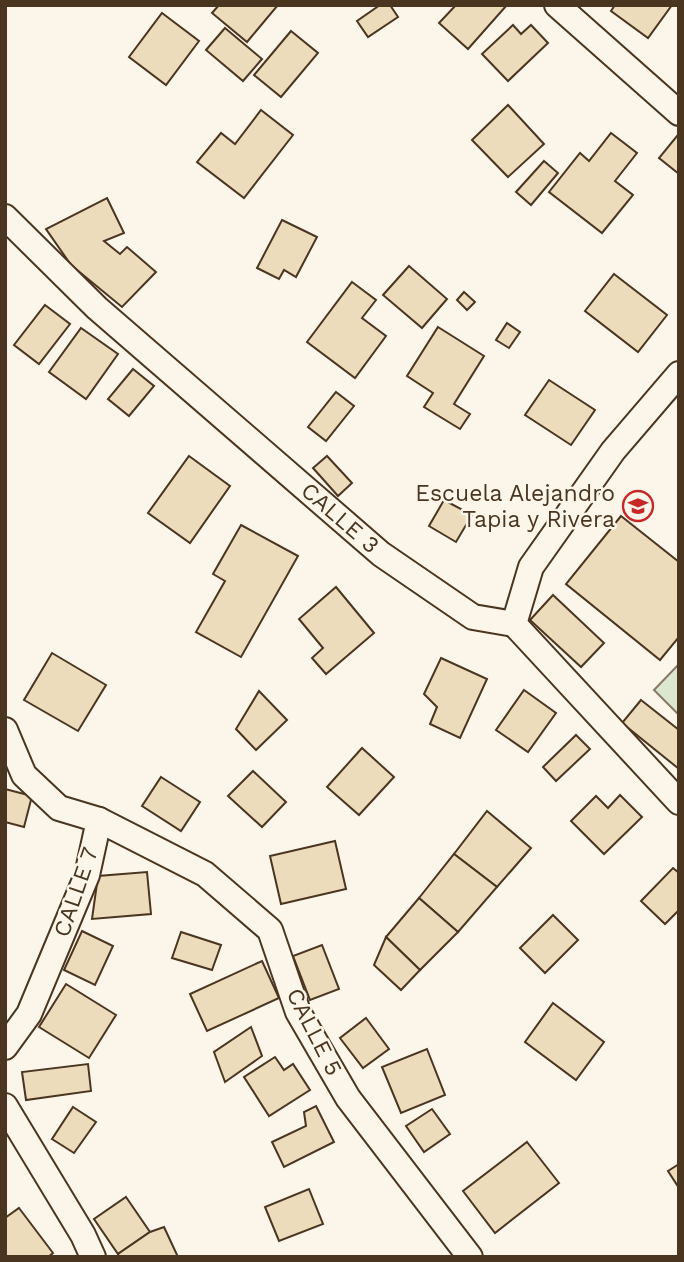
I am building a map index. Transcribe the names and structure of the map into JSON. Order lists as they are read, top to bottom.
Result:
{
  "streets": {
    "street": ["CALLE 3", "CALLE 7", "CALLE 5"]
  },
  "crossings": [
    ["CALLE 7", "CALLE 5"]
  ],
  "places": {
    "school or university": ["Escuela Alejandro Tapia y Rivera"]
  }
}
